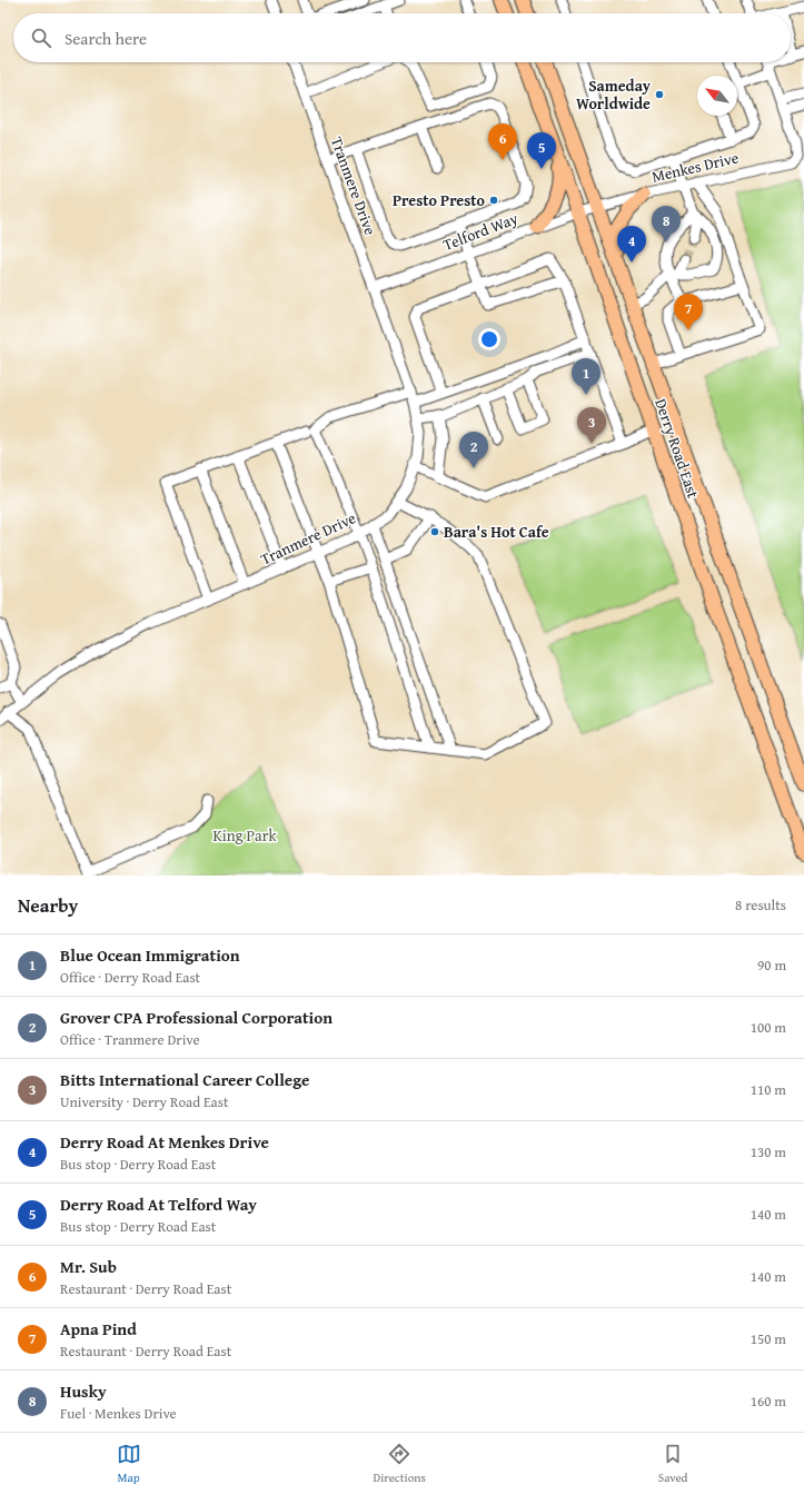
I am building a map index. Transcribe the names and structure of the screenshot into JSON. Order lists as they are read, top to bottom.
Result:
{
  "streets": {
    "main road": ["Derry Road East"],
    "street": ["Menkes Drive", "Tranmere Drive", "Telford Way"]
  },
  "crossings": [
    ["Menkes Drive", "Telford Way"],
    ["Menkes Drive", "Derry Road East"],
    ["Tranmere Drive", "Telford Way"],
    ["Telford Way", "Derry Road East"]
  ],
  "parks": ["King Park"],
  "places": ["Sameday Worldwide", "Presto Presto", "Bara's Hot Cafe"],
  "north": "top left",
  "page": {
    "search": "Search here",
    "pins": [
      "6",
      "5",
      "8",
      "4",
      "7",
      "1",
      "3",
      "2"
    ],
    "heading": ["Nearby", "8 results"],
    "list": [
      {
        "mark": "1",
        "name": "Blue Ocean Immigration",
        "note": "Office · Derry Road East",
        "value": "90 m"
      },
      {
        "mark": "2",
        "name": "Grover CPA Professional Corporation",
        "note": "Office · Tranmere Drive",
        "value": "100 m"
      },
      {
        "mark": "3",
        "name": "Bitts International Career College",
        "note": "University · Derry Road East",
        "value": "110 m"
      },
      {
        "mark": "4",
        "name": "Derry Road At Menkes Drive",
        "note": "Bus stop · Derry Road East",
        "value": "130 m"
      },
      {
        "mark": "5",
        "name": "Derry Road At Telford Way",
        "note": "Bus stop · Derry Road East",
        "value": "140 m"
      },
      {
        "mark": "6",
        "name": "Mr. Sub",
        "note": "Restaurant · Derry Road East",
        "value": "140 m"
      },
      {
        "mark": "7",
        "name": "Apna Pind",
        "note": "Restaurant · Derry Road East",
        "value": "150 m"
      },
      {
        "mark": "8",
        "name": "Husky",
        "note": "Fuel · Menkes Drive",
        "value": "160 m"
      }
    ],
    "nav": ["Map", "Directions", "Saved"]
  }
}
